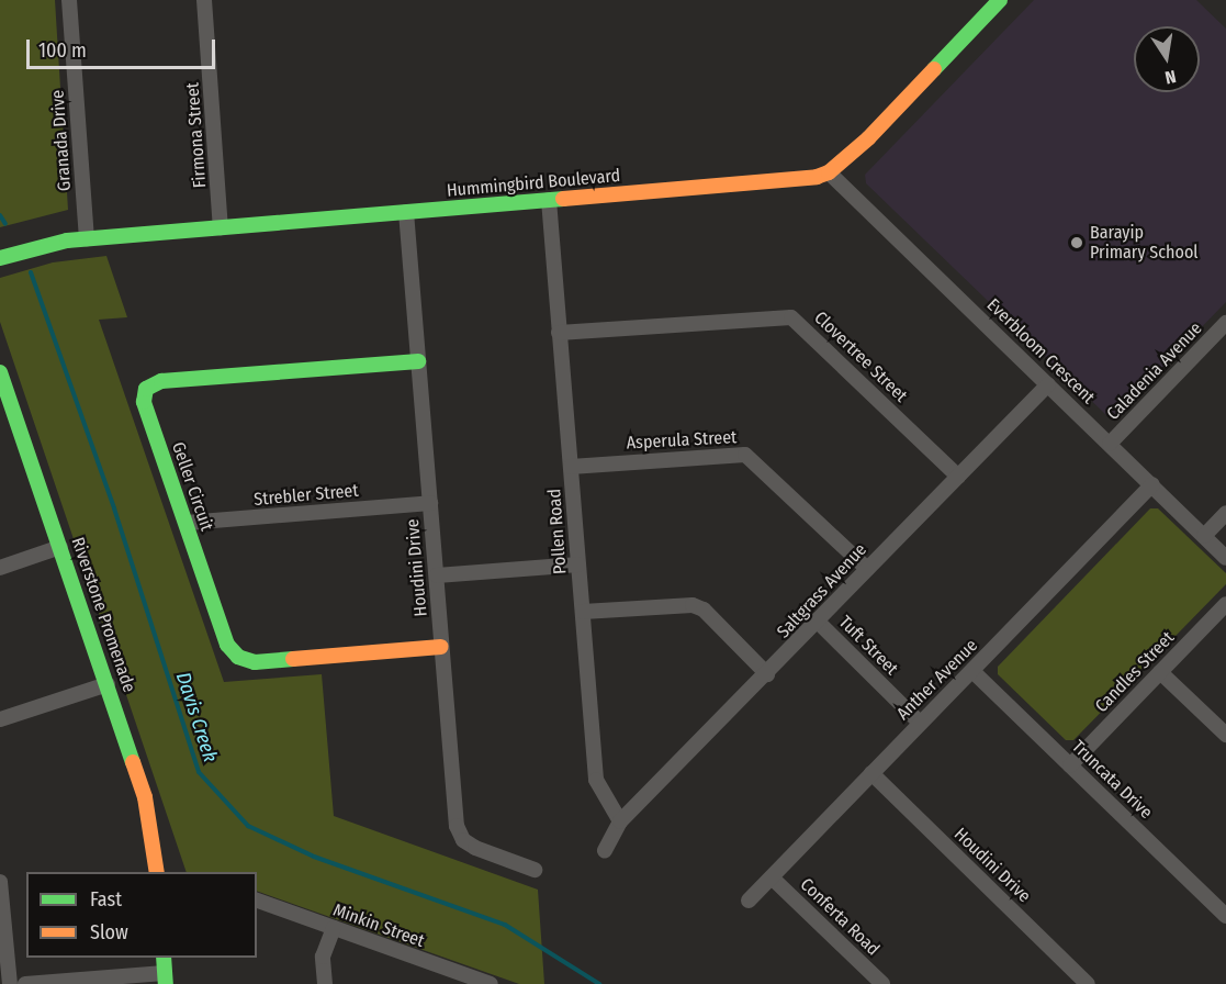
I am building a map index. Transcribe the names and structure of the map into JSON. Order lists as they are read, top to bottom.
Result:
{
  "streets": {
    "street": [
      "Firmona Street",
      "Granada Drive",
      "Hummingbird Boulevard",
      "Everbloom Crescent",
      "Clovertree Street",
      "Caladenia Avenue",
      "Asperula Street",
      "Geller Circuit",
      "Strebler Street",
      "Pollen Road",
      "Houdini Drive",
      "Saltgrass Avenue",
      "Riverstone Promenade",
      "Tuft Street",
      "Candles Street",
      "Anther Avenue",
      "Truncata Drive",
      "Conferta Road",
      "Minkin Street"
    ]
  },
  "crossings": [
    ["Firmona Street", "Hummingbird Boulevard"],
    ["Granada Drive", "Hummingbird Boulevard"],
    ["Hummingbird Boulevard", "Everbloom Crescent"],
    ["Hummingbird Boulevard", "Pollen Road"],
    ["Hummingbird Boulevard", "Houdini Drive"],
    ["Everbloom Crescent", "Caladenia Avenue"],
    ["Everbloom Crescent", "Saltgrass Avenue"],
    ["Everbloom Crescent", "Anther Avenue"],
    ["Clovertree Street", "Pollen Road"],
    ["Clovertree Street", "Saltgrass Avenue"],
    ["Asperula Street", "Pollen Road"],
    ["Asperula Street", "Saltgrass Avenue"],
    ["Geller Circuit", "Strebler Street"],
    ["Geller Circuit", "Houdini Drive"],
    ["Strebler Street", "Houdini Drive"],
    ["Pollen Road", "Saltgrass Avenue"],
    ["Houdini Drive", "Anther Avenue"],
    ["Saltgrass Avenue", "Tuft Street"],
    ["Tuft Street", "Anther Avenue"],
    ["Candles Street", "Truncata Drive"],
    ["Anther Avenue", "Truncata Drive"],
    ["Anther Avenue", "Conferta Road"]
  ],
  "water": ["Davis Creek"],
  "places": ["Barayip Primary School"],
  "legend": ["Fast", "Slow"],
  "scale_bar": "100 m",
  "north": "bottom"
}
